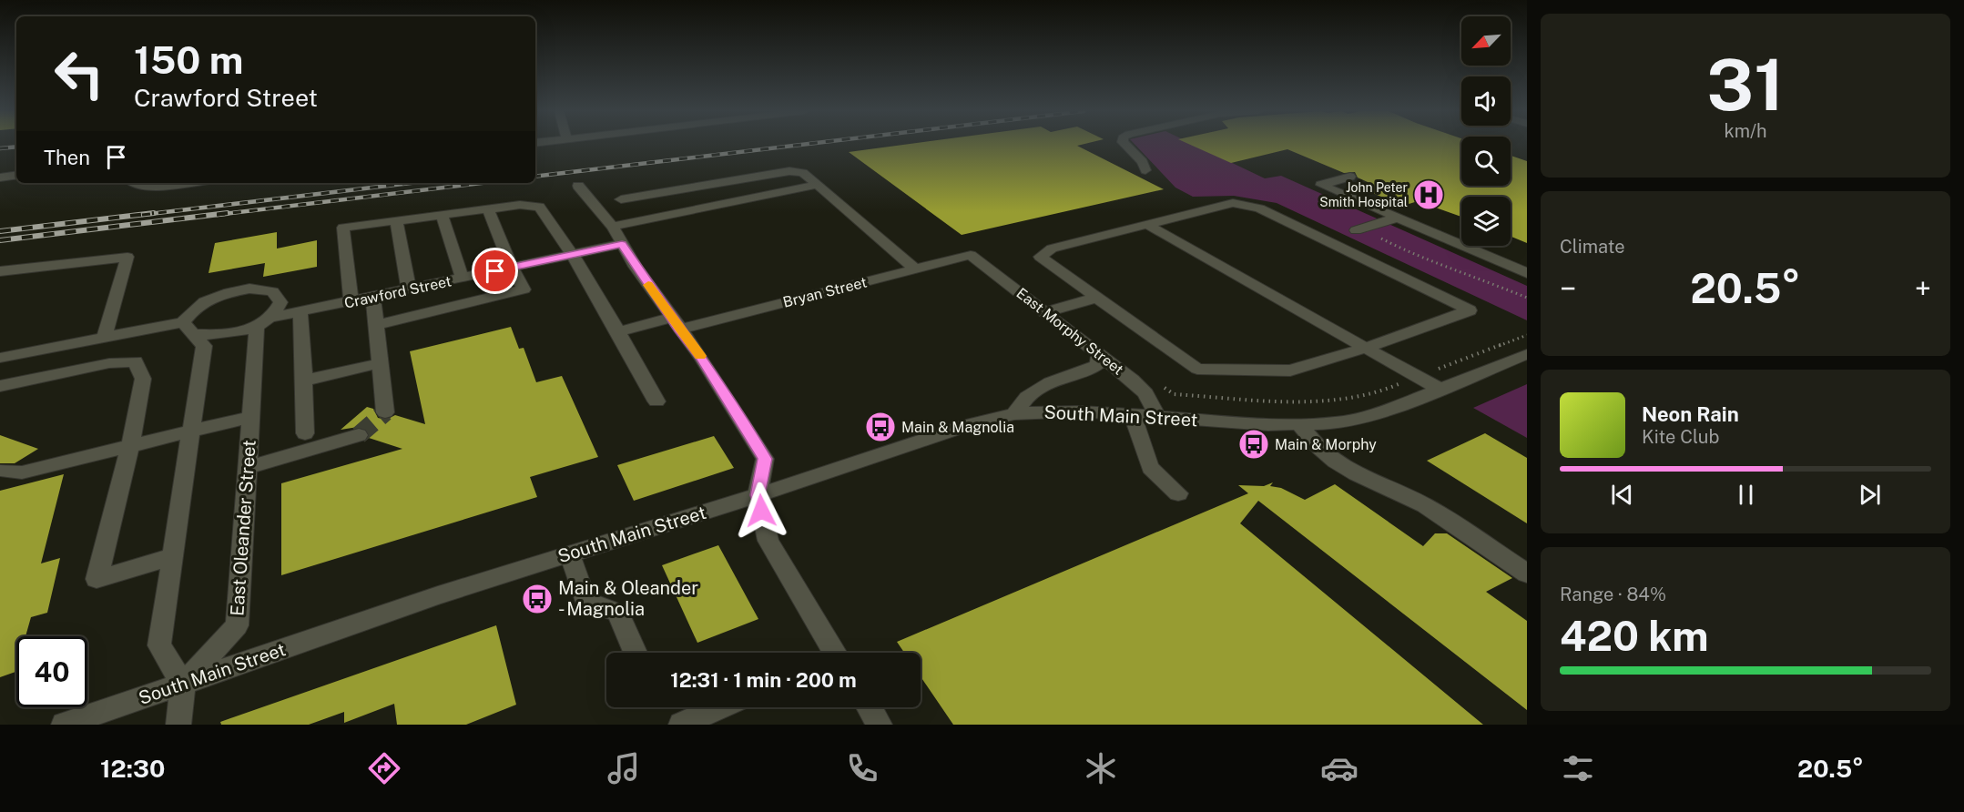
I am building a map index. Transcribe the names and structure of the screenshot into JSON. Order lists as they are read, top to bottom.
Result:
{
  "streets": {
    "street": [
      "Crawford Street",
      "Bryan Street",
      "East Morphy Street",
      "South Main Street",
      "East Oleander Street"
    ]
  },
  "crossings": [
    ["Crawford Street", "East Oleander Street"],
    ["Bryan Street", "East Morphy Street"],
    ["East Morphy Street", "South Main Street"],
    ["South Main Street", "East Oleander Street"]
  ],
  "places": {
    "hospital": ["John Peter Smith Hospital"],
    "bus stop": ["Main & Magnolia", "Main & Morphy", "Main & Oleander - Magnolia"]
  },
  "north": "bottom left",
  "page": {
    "tile": [
      ["31", "km/h"],
      "Climate",
      ["Range · 84%", "420 km"]
    ],
    "turn": ["150 m", "Crawford Street"],
    "then": "Then",
    "heat": ["−", "20.5°", "+"],
    "song": ["Neon Rain", "Kite Club"],
    "limit": "40",
    "trip": "12:31 · 1 min · 200 m",
    "tabs": ["12:30", "20.5°"]
  }
}
